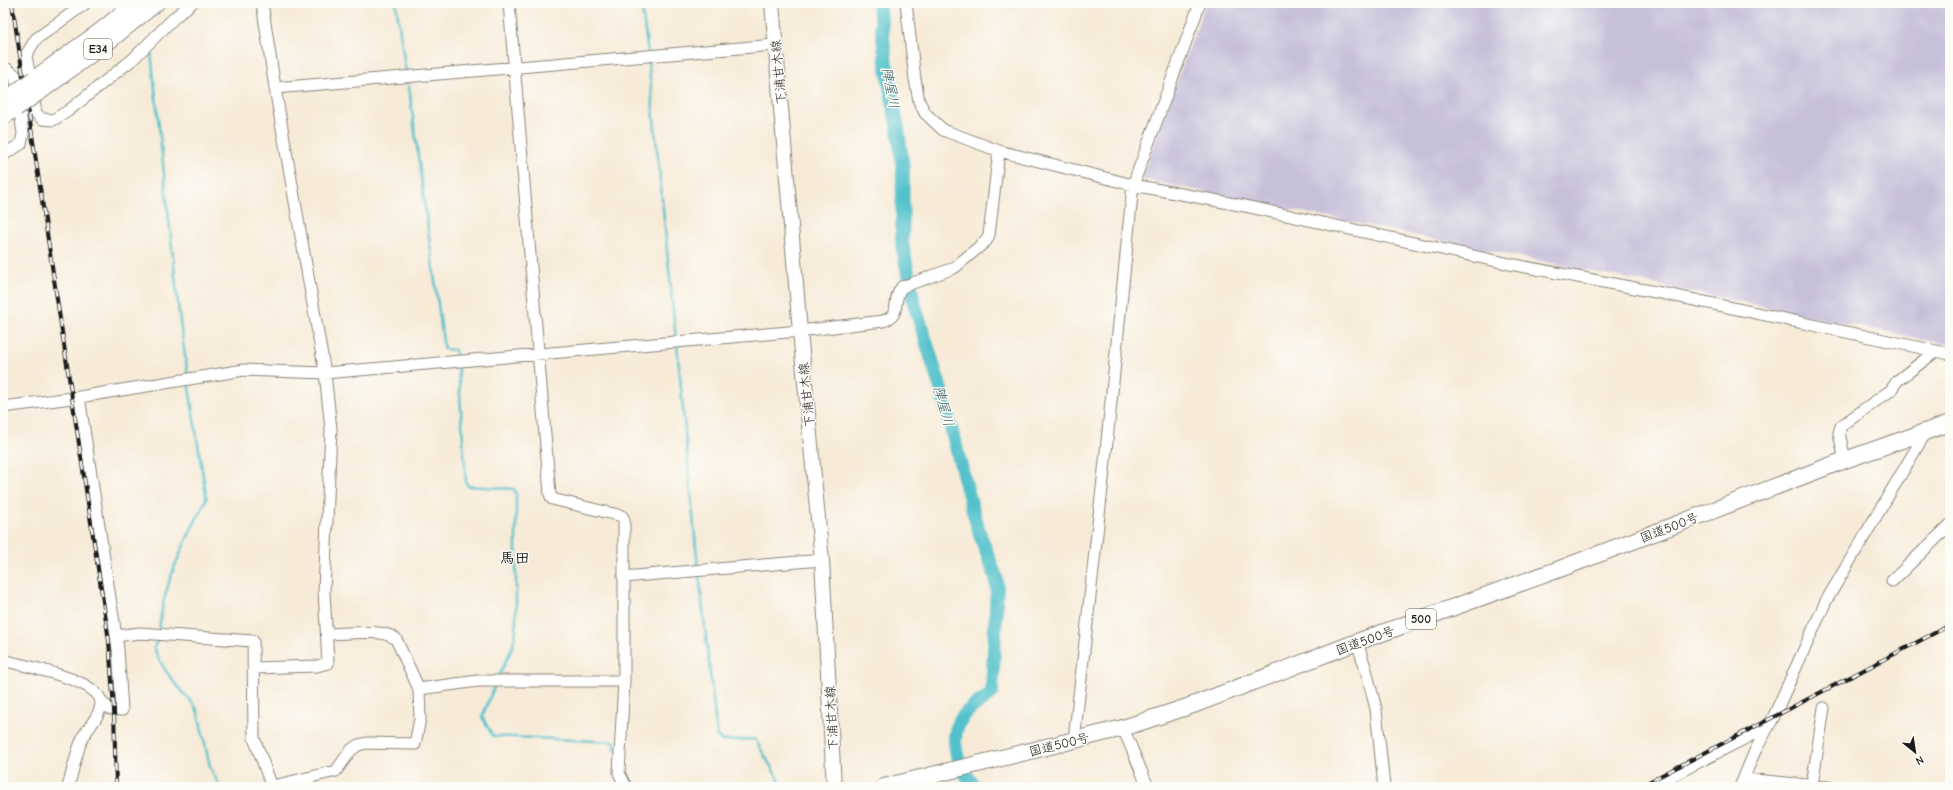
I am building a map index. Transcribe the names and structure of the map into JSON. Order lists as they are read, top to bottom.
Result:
{
  "streets": {
    "highway": ["E34", "国道500号", "500"],
    "main road": ["下浦甘木線"]
  },
  "districts": ["馬田"],
  "water": ["陣屋川"],
  "north": "bottom right"
}
